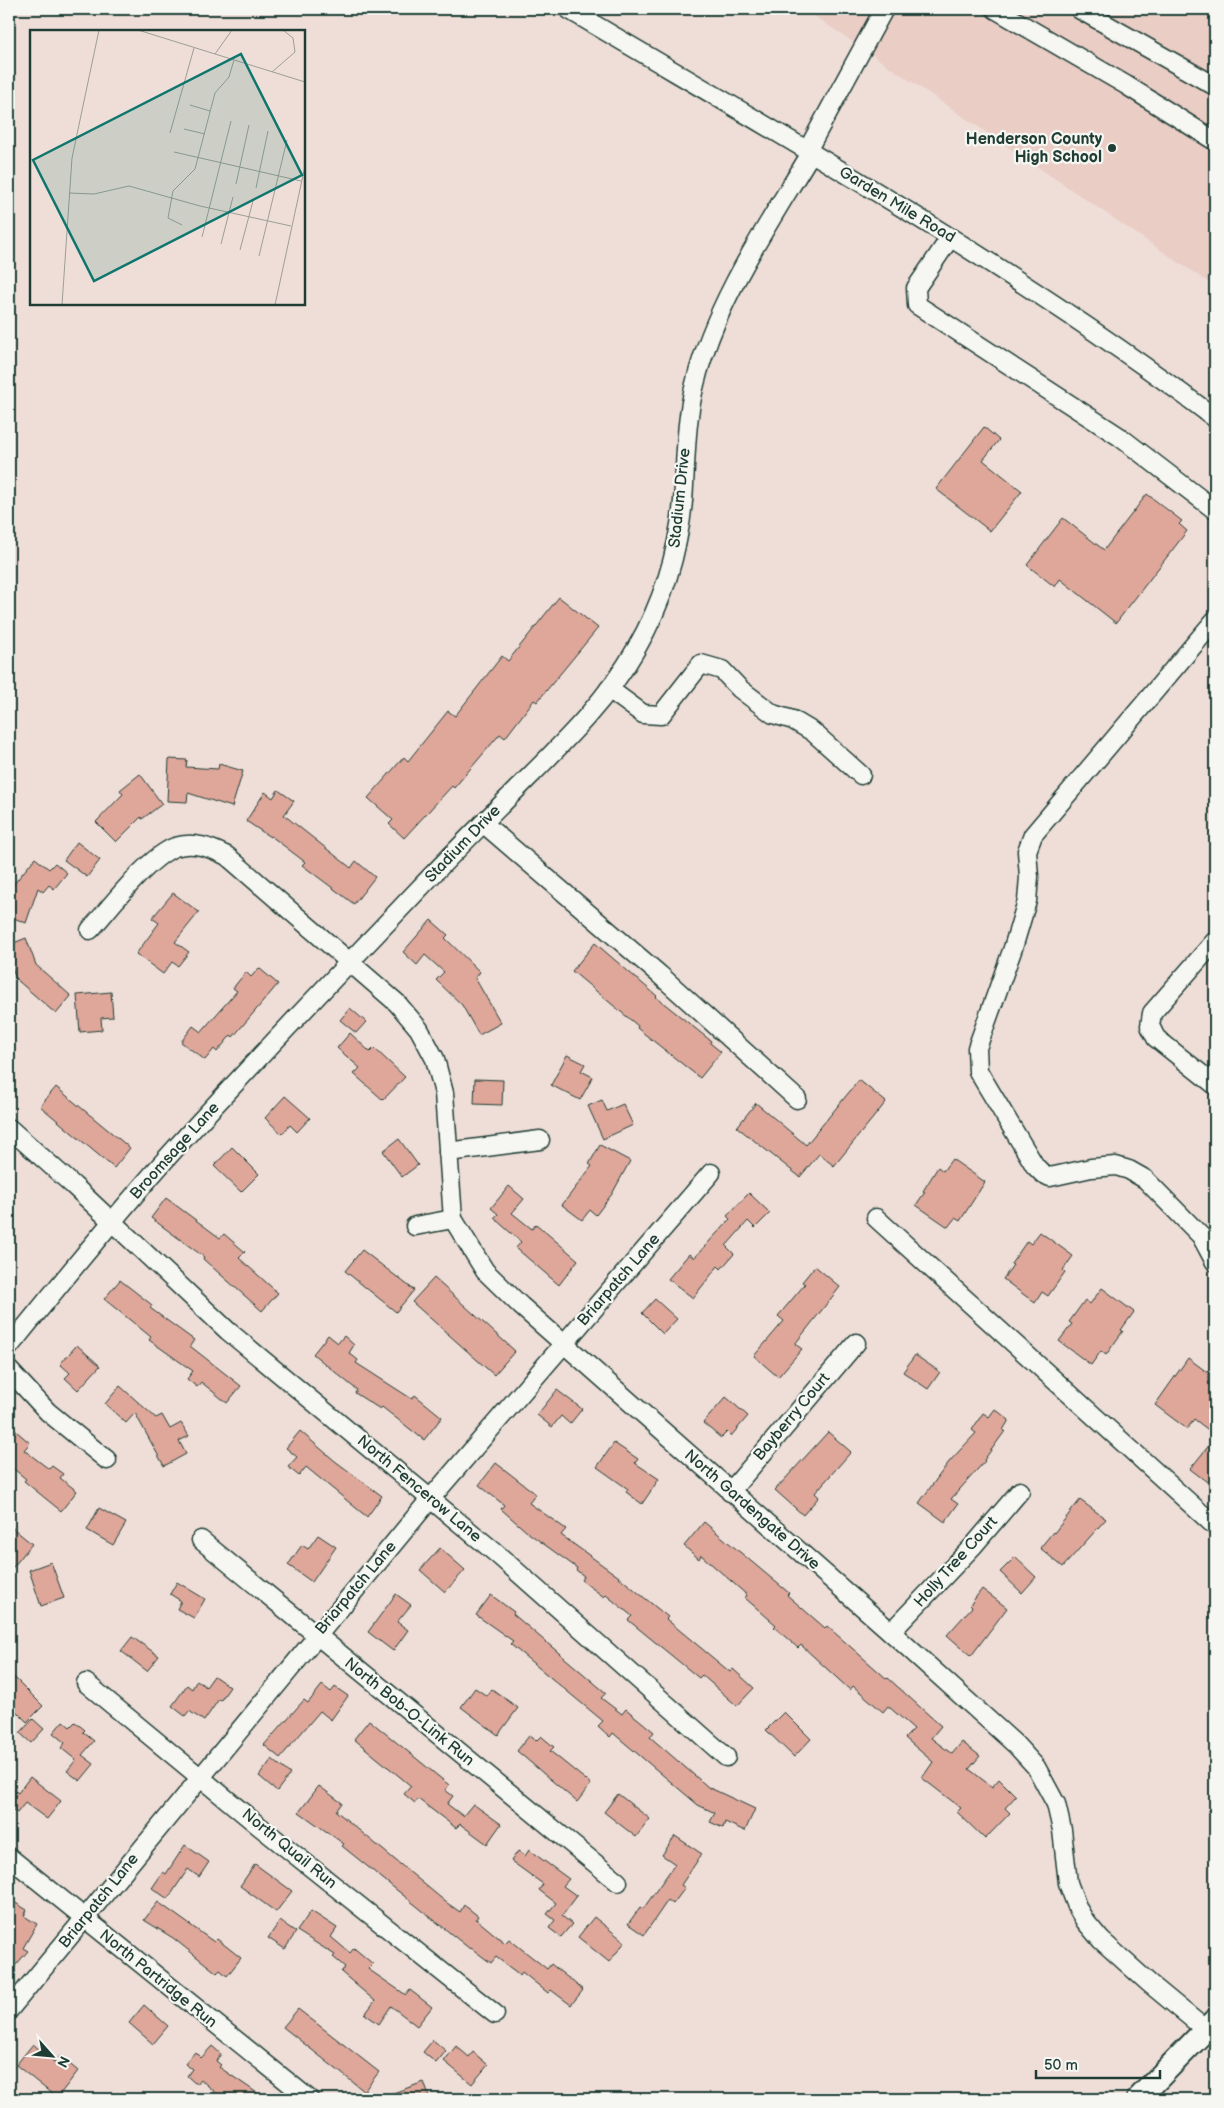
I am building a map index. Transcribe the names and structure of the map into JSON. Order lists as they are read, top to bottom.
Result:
{
  "streets": {
    "street": [
      "Garden Mile Road",
      "Stadium Drive",
      "Broomsage Lane",
      "Briarpatch Lane",
      "Bayberry Court",
      "North Fencerow Lane",
      "North Gardengate Drive",
      "Holly Tree Court",
      "North Bob-O-Link Run",
      "North Quail Run",
      "North Partridge Run"
    ]
  },
  "crossings": [
    ["Garden Mile Road", "Stadium Drive"],
    ["Stadium Drive", "Broomsage Lane"],
    ["Stadium Drive", "North Gardengate Drive"],
    ["Broomsage Lane", "North Fencerow Lane"],
    ["Broomsage Lane", "North Gardengate Drive"],
    ["Briarpatch Lane", "North Fencerow Lane"],
    ["Briarpatch Lane", "North Gardengate Drive"],
    ["Briarpatch Lane", "North Bob-O-Link Run"],
    ["Briarpatch Lane", "North Quail Run"],
    ["Briarpatch Lane", "North Partridge Run"],
    ["Bayberry Court", "North Gardengate Drive"],
    ["North Gardengate Drive", "Holly Tree Court"]
  ],
  "places": ["Henderson County High School"],
  "scale_bar": "50 m",
  "north": "bottom right"
}
